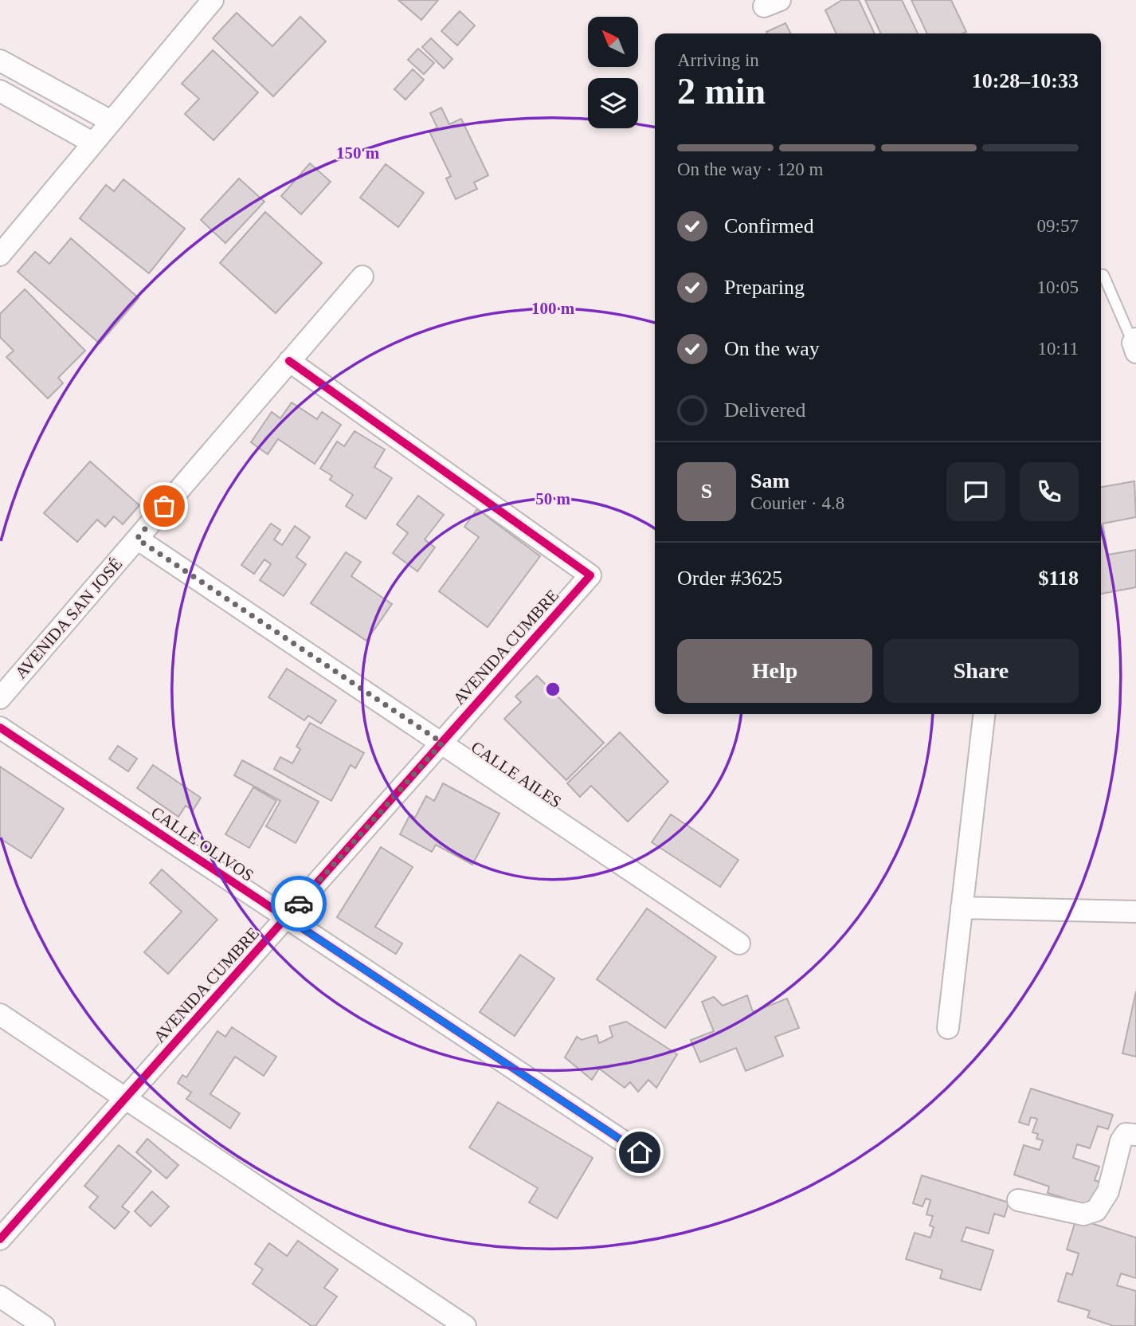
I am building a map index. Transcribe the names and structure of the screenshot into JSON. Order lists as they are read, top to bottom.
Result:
{
  "streets": {
    "street": [
      "AVENIDA SAN JOSÉ",
      "AVENIDA CUMBRE",
      "CALLE AILES",
      "CALLE OLIVOS"
    ]
  },
  "crossings": [
    ["AVENIDA SAN JOSÉ", "AVENIDA CUMBRE"],
    ["AVENIDA SAN JOSÉ", "CALLE AILES"],
    ["AVENIDA CUMBRE", "CALLE AILES"],
    ["AVENIDA CUMBRE", "CALLE OLIVOS"]
  ],
  "north": "top left",
  "page": {
    "heading": ["2 min", "Arriving in", "10:28–10:33"],
    "panel": [
      "Sam",
      "Courier · 4.8",
      "Order #3625",
      "$118"
    ],
    "bar": "On the way · 120 m",
    "list": [
      ["Confirmed", "09:57"],
      ["Preparing", "10:05"],
      ["On the way", "10:11"],
      "Delivered"
    ],
    "round": "S",
    "buttons": ["Help", "Share"]
  },
  "rings": ["150 m", "100 m", "50 m"]
}
